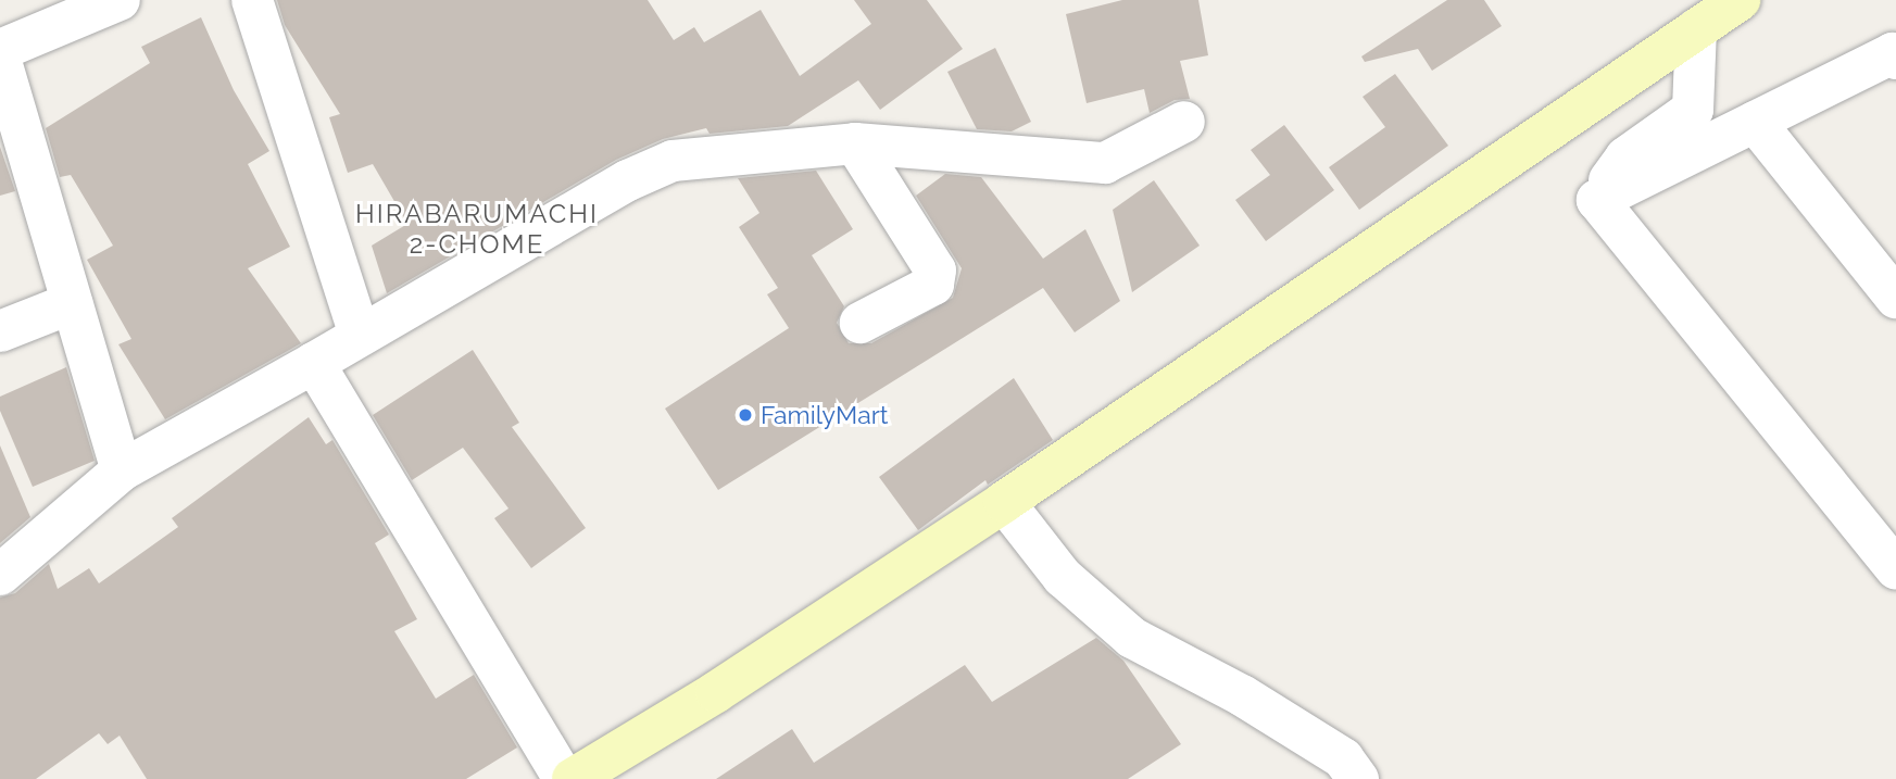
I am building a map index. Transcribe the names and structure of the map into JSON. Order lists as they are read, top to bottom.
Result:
{
  "districts": ["HIRABARUMACHI 2-CHOME"],
  "places": ["FamilyMart"]
}
